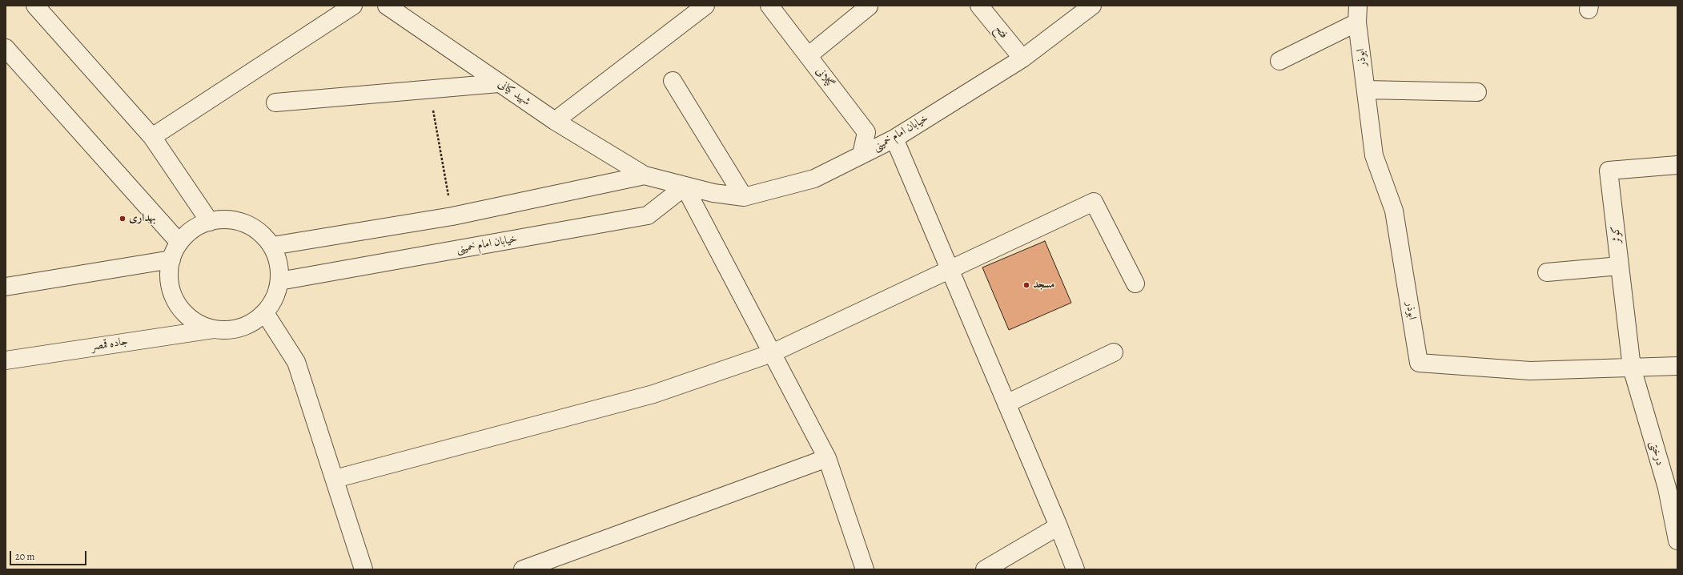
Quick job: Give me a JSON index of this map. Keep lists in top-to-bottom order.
{
  "streets": {
    "street": [
      "فتح",
      "ابوذر",
      "گیلانی",
      "شهید کیانی",
      "خیابان امام خمینی",
      "کوثر",
      "جاده قمصر",
      "درختی"
    ]
  },
  "crossings": [
    ["فتح", "خیابان امام خمینی"],
    ["ابوذر", "کوثر"],
    ["ابوذر", "درختی"],
    ["گیلانی", "خیابان امام خمینی"],
    ["شهید کیانی", "خیابان امام خمینی"],
    ["خیابان امام خمینی", "جاده قمصر"],
    ["کوثر", "درختی"]
  ],
  "places": ["بهداری", "مسجد"],
  "scale_bar": "20 m"
}
